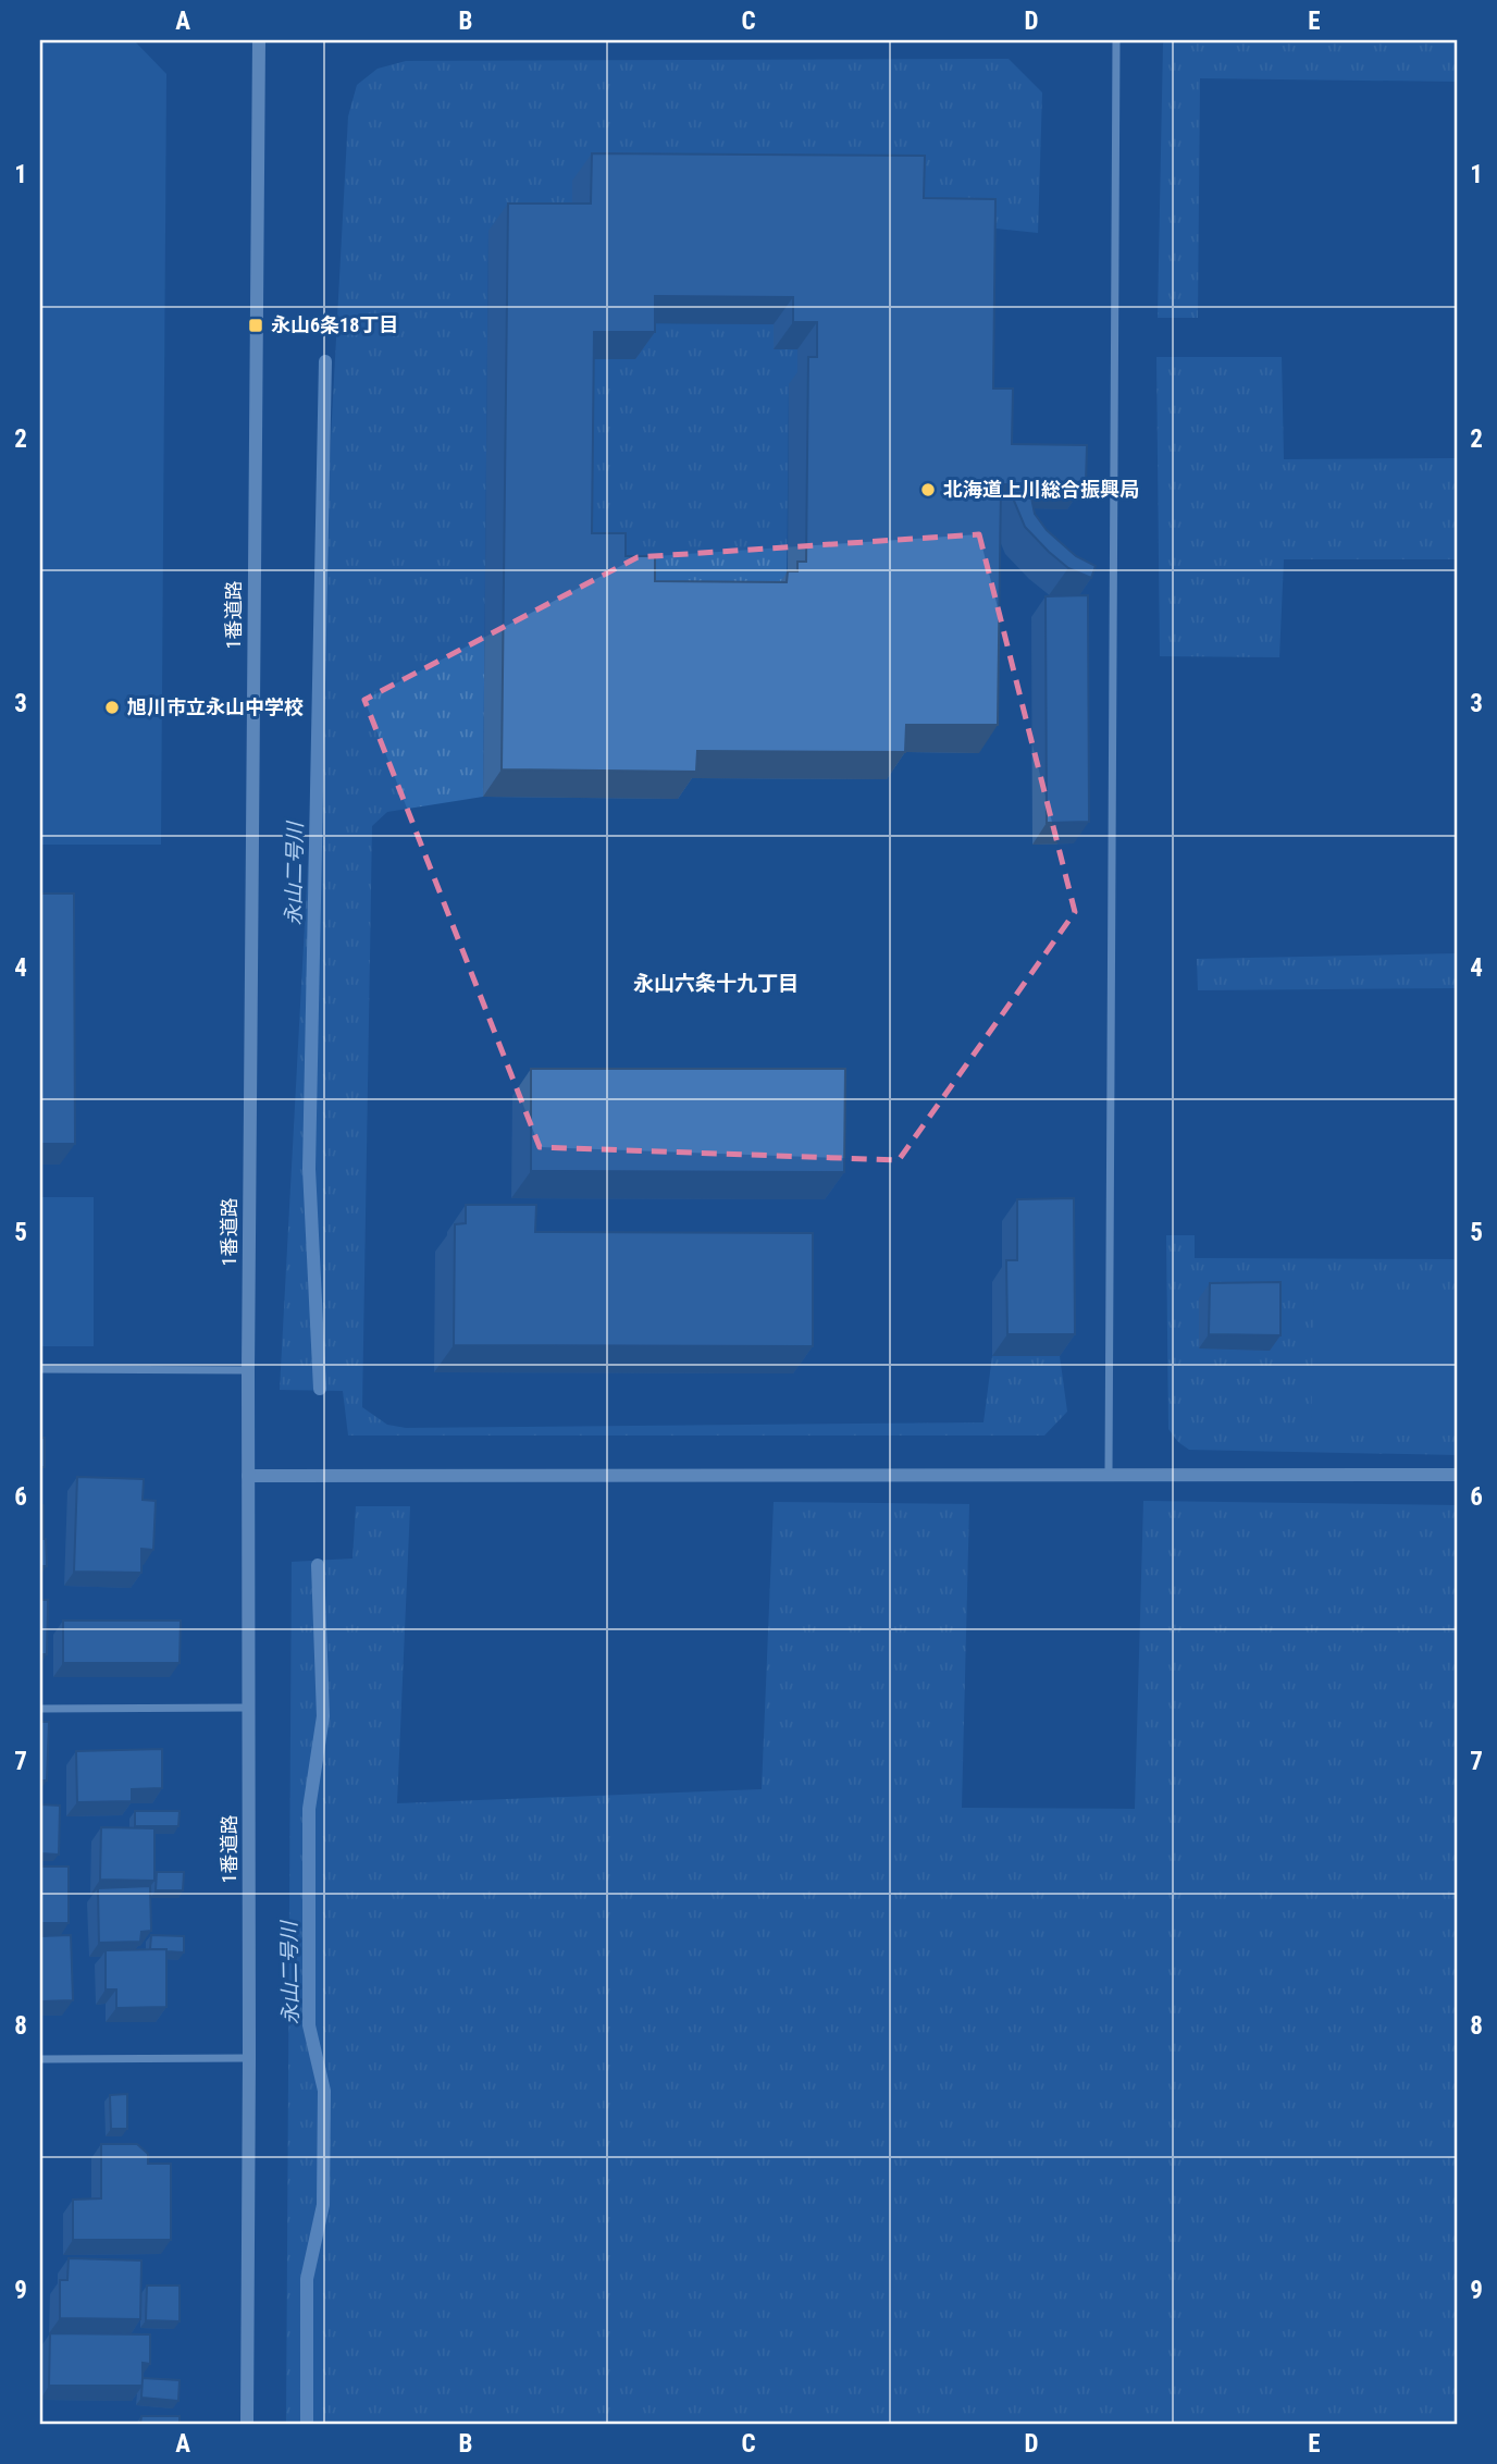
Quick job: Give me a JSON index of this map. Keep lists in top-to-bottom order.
{
  "streets": {
    "street": ["1番道路"]
  },
  "districts": ["永山六条十九丁目"],
  "water": ["永山二号川"],
  "places": {
    "transit": ["永山6条18丁目"],
    "other": ["北海道上川総合振興局", "旭川市立永山中学校"]
  },
  "grid": {
    "columns": [
      "A",
      "B",
      "C",
      "D",
      "E"
    ],
    "rows": [
      "1",
      "2",
      "3",
      "4",
      "5",
      "6",
      "7",
      "8",
      "9"
    ]
  }
}
